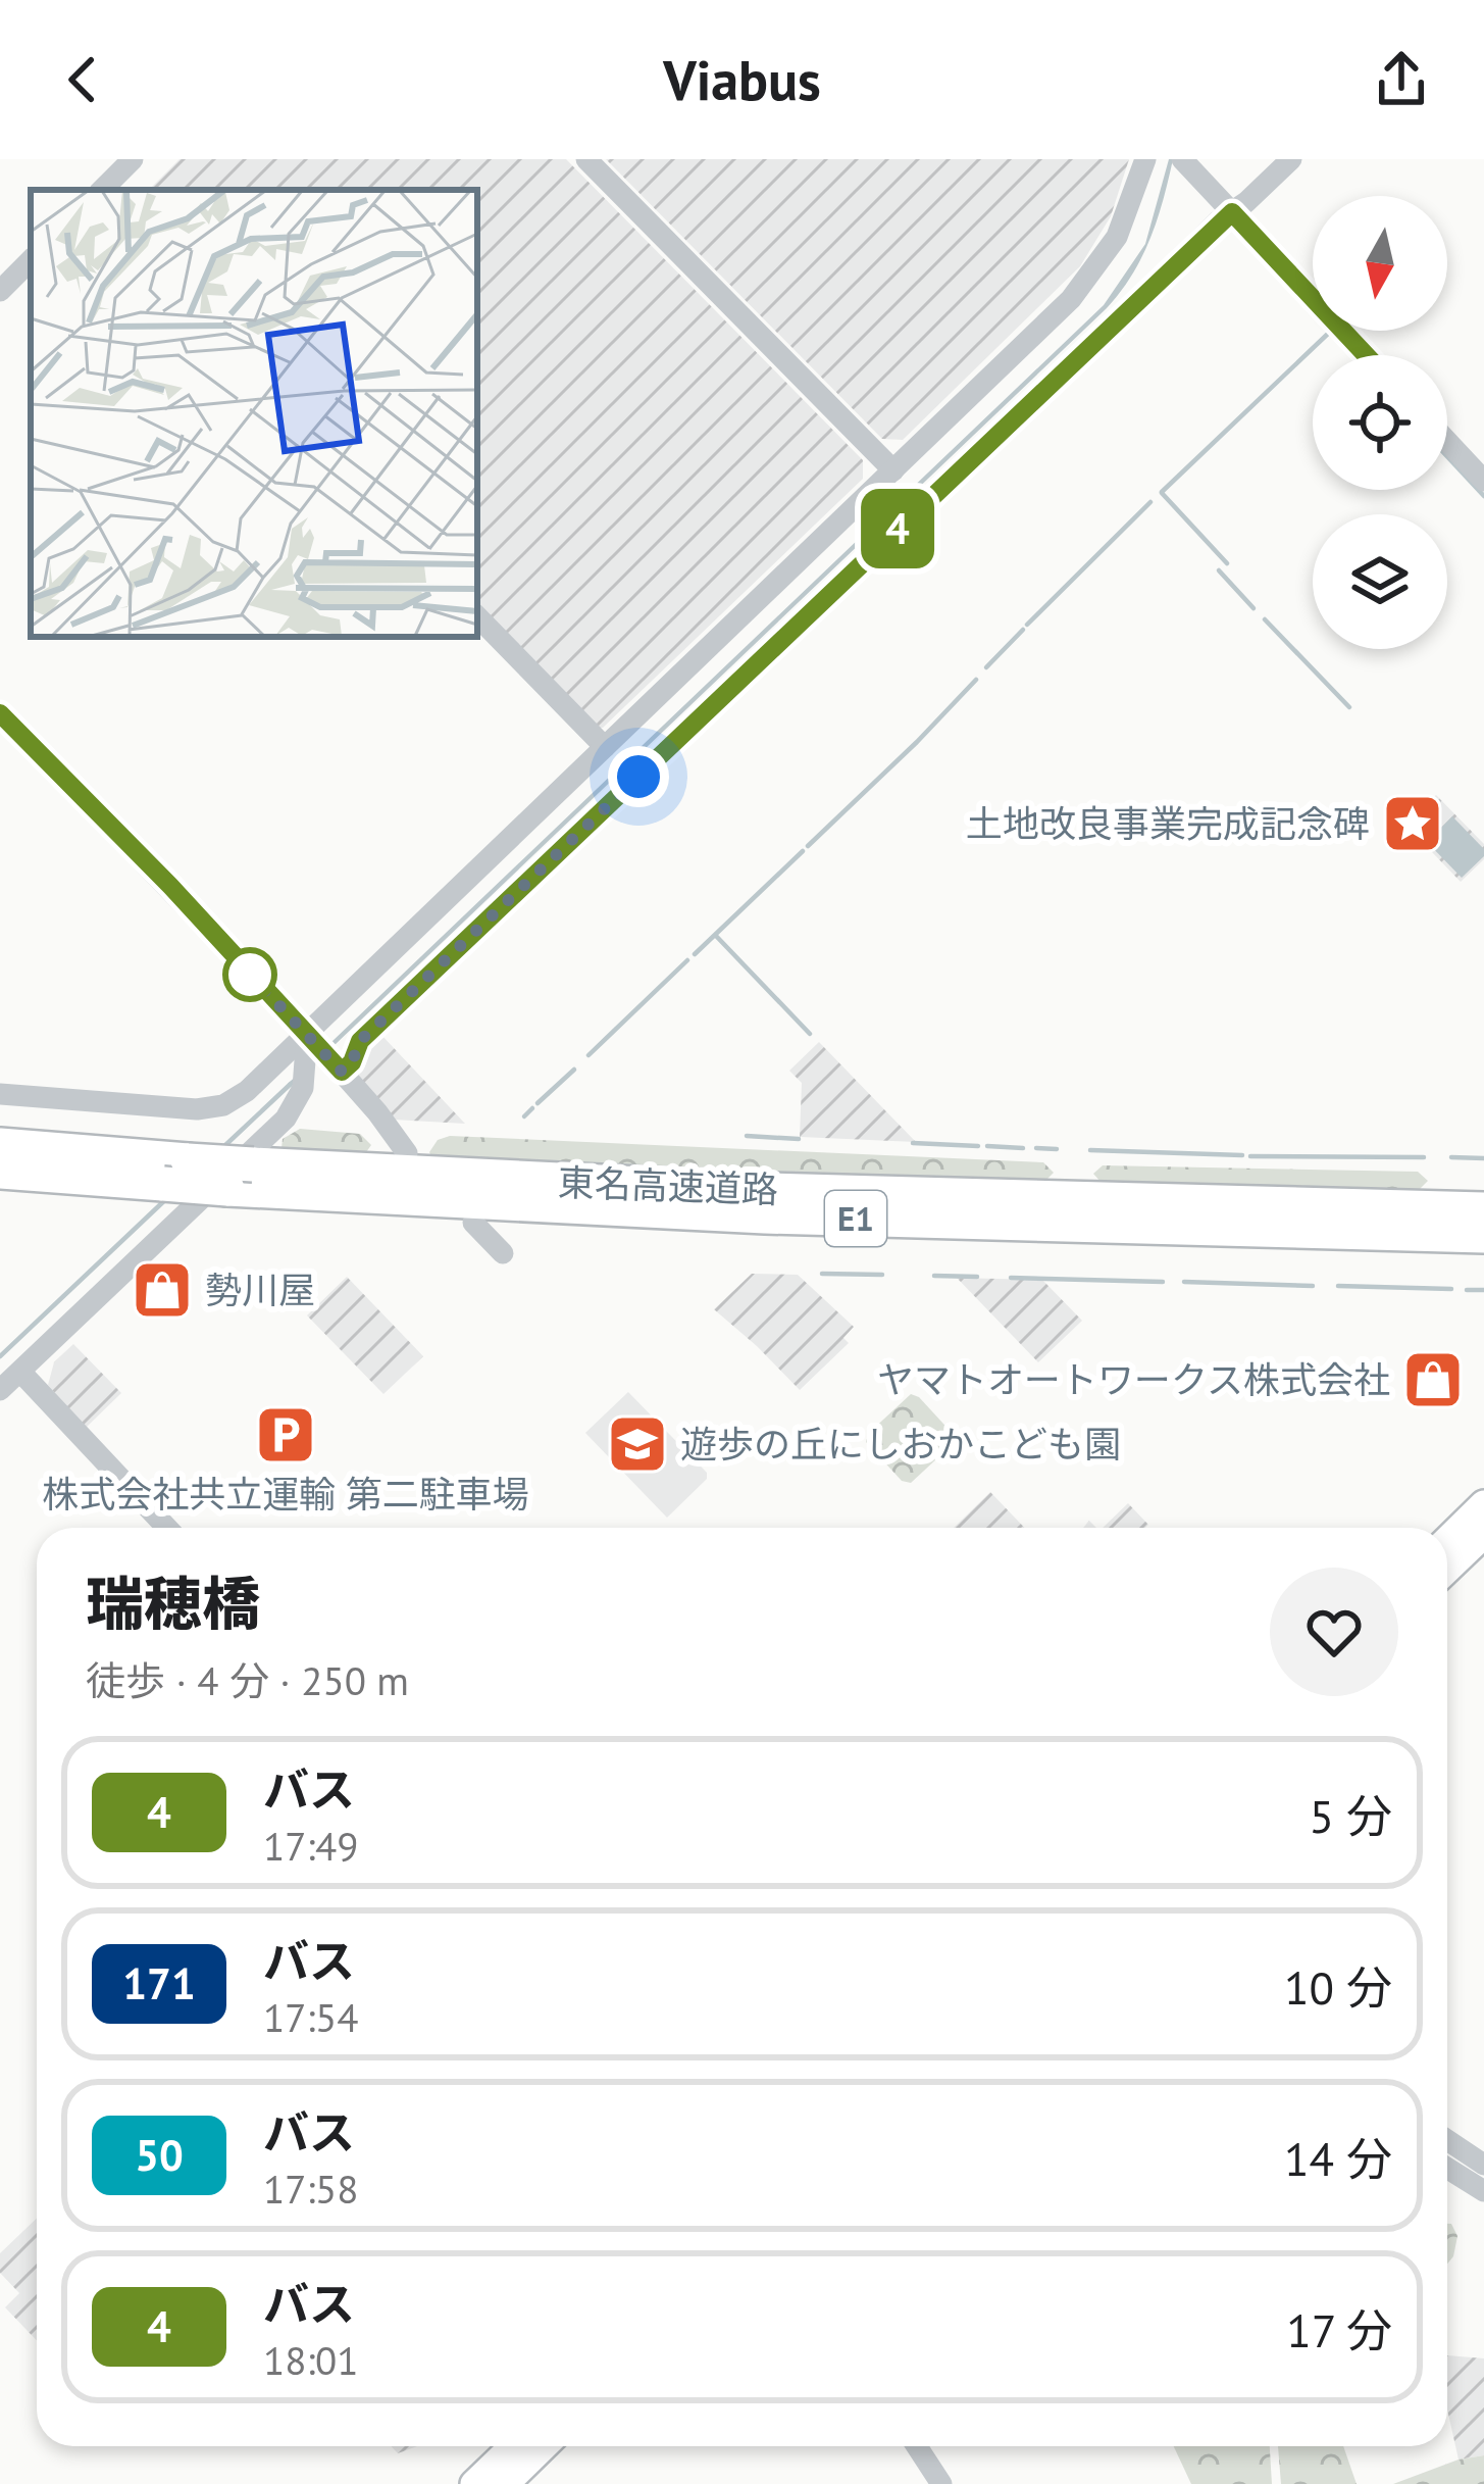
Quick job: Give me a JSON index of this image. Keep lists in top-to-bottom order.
{
  "streets": {
    "highway": ["東名高速道路", "E1"]
  },
  "places": {
    "place": ["土地改良事業完成記念碑"],
    "shop": ["勢川屋", "ヤマトオートワークス株式会社"],
    "parking": ["株式会社共立運輸 第二駐車場"],
    "school or university": ["遊歩の丘にしおかこども園"]
  },
  "lines": ["bus line 4"],
  "north": "bottom",
  "page": {
    "header": "Viabus",
    "on_map": "4",
    "heading": ["瑞穂橋", "徒歩 · 4 分 · 250 m"],
    "list": [
      {
        "mark": "4",
        "name": "バス",
        "note": "17:49",
        "value": "5 分"
      },
      {
        "mark": "171",
        "name": "バス",
        "note": "17:54",
        "value": "10 分"
      },
      {
        "mark": "50",
        "name": "バス",
        "note": "17:58",
        "value": "14 分"
      },
      {
        "mark": "4",
        "name": "バス",
        "note": "18:01",
        "value": "17 分"
      }
    ]
  }
}
